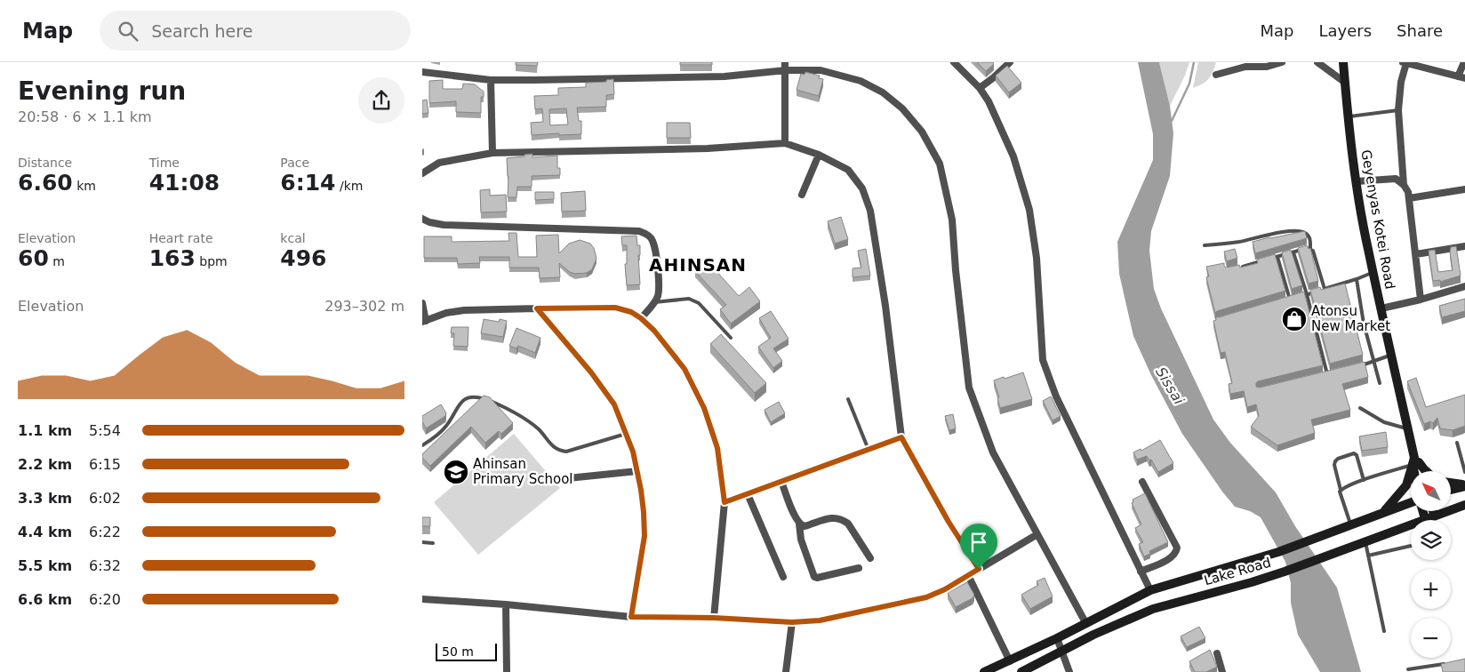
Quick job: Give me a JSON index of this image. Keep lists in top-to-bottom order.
{
  "streets": {
    "main road": ["Geyenyas Kotei Road", "Lake Road"]
  },
  "districts": ["AHINSAN"],
  "water": ["Sissai"],
  "places": {
    "shop": ["Atonsu New Market"],
    "school or university": ["Ahinsan Primary School"]
  },
  "scale_bar": "50 m",
  "north": "top left",
  "page": {
    "header": "Map",
    "search": "Search here",
    "nav": ["Map", "Layers", "Share"],
    "heading": ["Evening run", "20:58 · 6 × 1.1 km"],
    "stats": [
      ["Distance", "6.60 km"],
      ["Time", "41:08"],
      ["Pace", "6:14 /km"],
      ["Elevation", "60 m"],
      ["Heart rate", "163 bpm"],
      ["kcal", "496"]
    ],
    "chart": ["Elevation", "293–302 m"],
    "list": [
      {
        "name": "1.1 km",
        "note": "5:54"
      },
      {
        "name": "2.2 km",
        "note": "6:15"
      },
      {
        "name": "3.3 km",
        "note": "6:02"
      },
      {
        "name": "4.4 km",
        "note": "6:22"
      },
      {
        "name": "5.5 km",
        "note": "6:32"
      },
      {
        "name": "6.6 km",
        "note": "6:20"
      }
    ],
    "map_buttons": ["+", "−"],
    "scale": "50 m"
  }
}
